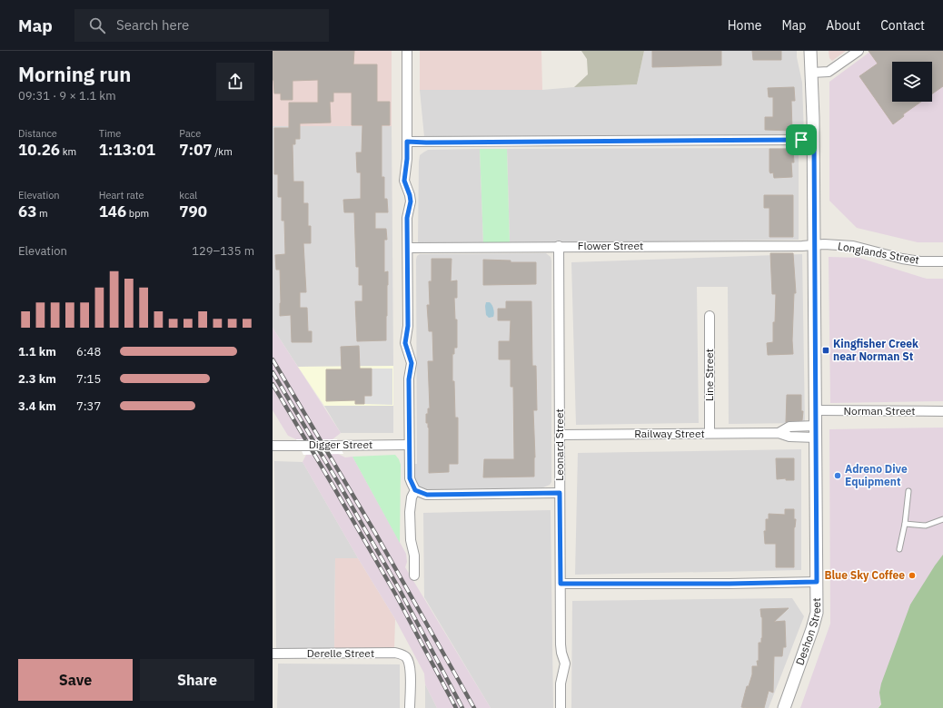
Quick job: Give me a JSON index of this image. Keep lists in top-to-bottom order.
{
  "streets": {
    "street": [
      "Flower Street",
      "Longlands Street",
      "Line Street",
      "Norman Street",
      "Railway Street",
      "Digger Street",
      "Leonard Street",
      "Deshon Street",
      "Derelle Street"
    ]
  },
  "crossings": [
    ["Flower Street", "Longlands Street"],
    ["Flower Street", "Leonard Street"],
    ["Flower Street", "Deshon Street"],
    ["Longlands Street", "Deshon Street"],
    ["Line Street", "Railway Street"],
    ["Norman Street", "Deshon Street"],
    ["Railway Street", "Leonard Street"],
    ["Railway Street", "Deshon Street"]
  ],
  "places": {
    "transit": ["Kingfisher Creek near Norman St"],
    "other": ["Adreno Dive Equipment", "Blue Sky Coffee"]
  },
  "page": {
    "header": "Map",
    "search": "Search here",
    "nav": [
      "Home",
      "Map",
      "About",
      "Contact"
    ],
    "heading": ["Morning run", "09:31 · 9 × 1.1 km"],
    "stats": [
      ["Distance", "10.26 km"],
      ["Time", "1:13:01"],
      ["Pace", "7:07 /km"],
      ["Elevation", "63 m"],
      ["Heart rate", "146 bpm"],
      ["kcal", "790"]
    ],
    "chart": ["Elevation", "129–135 m"],
    "list": [
      {
        "name": "1.1 km",
        "note": "6:48"
      },
      {
        "name": "2.3 km",
        "note": "7:15"
      },
      {
        "name": "3.4 km",
        "note": "7:37"
      }
    ],
    "buttons": ["Save", "Share"]
  }
}
